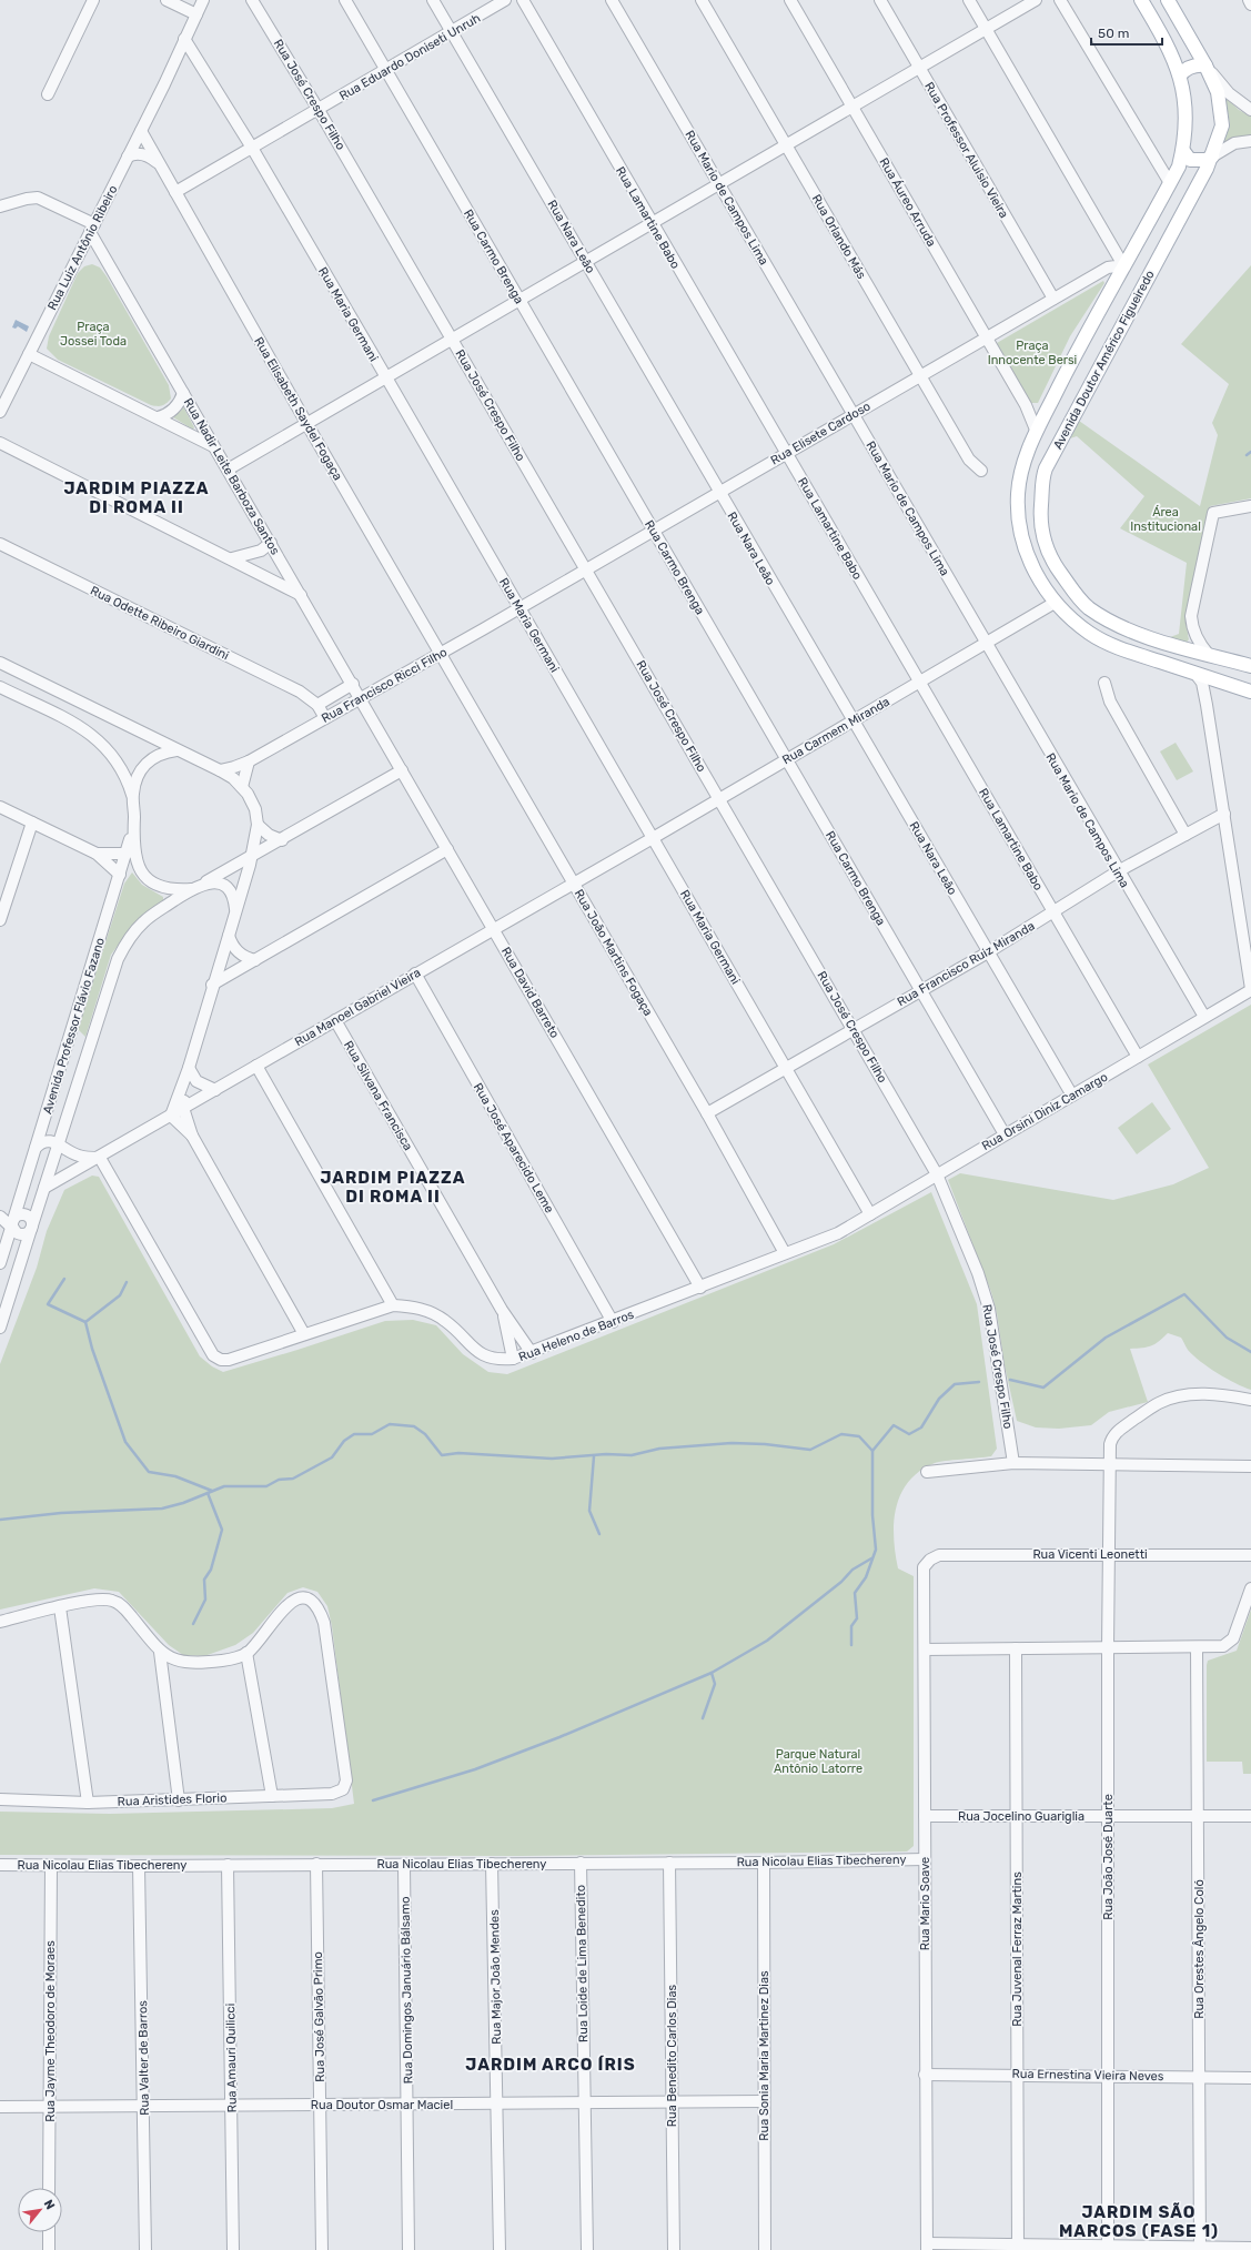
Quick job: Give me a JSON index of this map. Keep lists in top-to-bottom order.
{
  "streets": {
    "main road": ["Avenida Doutor Américo Figueiredo"],
    "street": [
      "Rua Eduardo Doniseti Unruh",
      "Rua José Crespo Filho",
      "Rua Professor Aluisio Vieira",
      "Rua Mario de Campos Lima",
      "Rua Áureo Arruda",
      "Rua Lamartine Babo",
      "Rua Nara Leão",
      "Rua Orlando Más",
      "Rua Luiz Antônio Ribeiro",
      "Rua Carmo Brenga",
      "Rua Maria Germani",
      "Rua Elisabeth Saydel Fogaça",
      "Rua Elisete Cardoso",
      "Rua Nadir Leite Barboza Santos",
      "Rua Odette Ribeiro Giardini",
      "Rua Francisco Ricci Filho",
      "Rua Carmem Miranda",
      "Rua João Martins Fogaça",
      "Rua Francisco Ruiz Miranda",
      "Rua David Barreto",
      "Rua Manoel Gabriel Vieira",
      "Avenida Professor Flávio Fazano",
      "Rua Silvana Francisca",
      "Rua Orsini Diniz Camargo",
      "Rua José Aparecido Leme",
      "Rua Heleno de Barros",
      "Rua Vicenti Leonetti",
      "Rua Aristides Florio",
      "Rua Jocelino Guariglia",
      "Rua João José Duarte",
      "Rua Nicolau Elias Tibechereny",
      "Rua Mario Soave",
      "Rua Juvenal Ferraz Martins",
      "Rua Orestes Ângelo Coló",
      "Rua Loide de Lima Benedito",
      "Rua Major João Mendes",
      "Rua Domingos Januário Bálsamo",
      "Rua José Galvão Primo",
      "Rua Jayme Theodoro de Moraes",
      "Rua Benedito Carlos Dias",
      "Rua Sonia Maria Martinez Dias",
      "Rua Valter de Barros",
      "Rua Amauri Quilicci",
      "Rua Ernestina Vieira Neves",
      "Rua Doutor Osmar Maciel"
    ]
  },
  "crossings": [
    ["Rua Eduardo Doniseti Unruh", "Rua José Crespo Filho"],
    ["Rua Eduardo Doniseti Unruh", "Rua Nara Leão"],
    ["Rua Eduardo Doniseti Unruh", "Rua Carmo Brenga"],
    ["Rua Eduardo Doniseti Unruh", "Rua Maria Germani"],
    ["Rua Eduardo Doniseti Unruh", "Rua Elisabeth Saydel Fogaça"],
    ["Rua José Crespo Filho", "Rua Elisete Cardoso"],
    ["Rua José Crespo Filho", "Rua Carmem Miranda"],
    ["Rua José Crespo Filho", "Rua Francisco Ruiz Miranda"],
    ["Rua José Crespo Filho", "Rua Orsini Diniz Camargo"],
    ["Rua Professor Aluisio Vieira", "Rua Elisete Cardoso"],
    ["Rua Mario de Campos Lima", "Rua Elisete Cardoso"],
    ["Rua Mario de Campos Lima", "Rua Carmem Miranda"],
    ["Rua Mario de Campos Lima", "Rua Francisco Ruiz Miranda"],
    ["Rua Mario de Campos Lima", "Rua Orsini Diniz Camargo"],
    ["Rua Áureo Arruda", "Avenida Doutor Américo Figueiredo"],
    ["Rua Áureo Arruda", "Rua Elisete Cardoso"],
    ["Rua Lamartine Babo", "Rua Elisete Cardoso"],
    ["Rua Lamartine Babo", "Rua Carmem Miranda"],
    ["Rua Lamartine Babo", "Rua Francisco Ruiz Miranda"],
    ["Rua Lamartine Babo", "Rua Orsini Diniz Camargo"],
    ["Rua Nara Leão", "Rua Elisete Cardoso"],
    ["Rua Nara Leão", "Rua Carmem Miranda"],
    ["Rua Nara Leão", "Rua Francisco Ruiz Miranda"],
    ["Rua Nara Leão", "Rua Orsini Diniz Camargo"],
    ["Rua Orlando Más", "Rua Elisete Cardoso"],
    ["Rua Luiz Antônio Ribeiro", "Rua Maria Germani"],
    ["Rua Luiz Antônio Ribeiro", "Rua Elisabeth Saydel Fogaça"],
    ["Rua Luiz Antônio Ribeiro", "Rua Nadir Leite Barboza Santos"],
    ["Rua Carmo Brenga", "Rua Elisete Cardoso"],
    ["Rua Carmo Brenga", "Rua Carmem Miranda"],
    ["Rua Carmo Brenga", "Rua Francisco Ruiz Miranda"],
    ["Rua Carmo Brenga", "Rua Orsini Diniz Camargo"],
    ["Rua Maria Germani", "Rua Elisete Cardoso"],
    ["Rua Maria Germani", "Rua Francisco Ricci Filho"],
    ["Rua Maria Germani", "Rua Carmem Miranda"],
    ["Rua Maria Germani", "Rua Francisco Ruiz Miranda"],
    ["Rua Maria Germani", "Rua Orsini Diniz Camargo"],
    ["Avenida Doutor Américo Figueiredo", "Rua Elisete Cardoso"],
    ["Avenida Doutor Américo Figueiredo", "Rua Carmem Miranda"],
    ["Rua Elisabeth Saydel Fogaça", "Rua Francisco Ricci Filho"],
    ["Rua Elisabeth Saydel Fogaça", "Rua João Martins Fogaça"],
    ["Rua Elisete Cardoso", "Rua Francisco Ricci Filho"],
    ["Rua Nadir Leite Barboza Santos", "Rua Francisco Ricci Filho"],
    ["Rua Nadir Leite Barboza Santos", "Rua David Barreto"],
    ["Rua Odette Ribeiro Giardini", "Rua Francisco Ricci Filho"],
    ["Rua Francisco Ricci Filho", "Rua João Martins Fogaça"],
    ["Rua Francisco Ricci Filho", "Rua David Barreto"],
    ["Rua Francisco Ricci Filho", "Avenida Professor Flávio Fazano"],
    ["Rua Carmem Miranda", "Rua Manoel Gabriel Vieira"],
    ["Rua João Martins Fogaça", "Rua Francisco Ruiz Miranda"],
    ["Rua João Martins Fogaça", "Rua Manoel Gabriel Vieira"],
    ["Rua João Martins Fogaça", "Rua Heleno de Barros"],
    ["Rua David Barreto", "Rua Manoel Gabriel Vieira"],
    ["Rua David Barreto", "Rua Heleno de Barros"],
    ["Rua Manoel Gabriel Vieira", "Avenida Professor Flávio Fazano"],
    ["Rua Manoel Gabriel Vieira", "Rua Silvana Francisca"],
    ["Rua Manoel Gabriel Vieira", "Rua José Aparecido Leme"],
    ["Rua Manoel Gabriel Vieira", "Rua Heleno de Barros"],
    ["Rua Silvana Francisca", "Rua Heleno de Barros"],
    ["Rua Orsini Diniz Camargo", "Rua Heleno de Barros"],
    ["Rua José Aparecido Leme", "Rua Heleno de Barros"],
    ["Rua Vicenti Leonetti", "Rua João José Duarte"],
    ["Rua Vicenti Leonetti", "Rua Mario Soave"],
    ["Rua Jocelino Guariglia", "Rua João José Duarte"],
    ["Rua Jocelino Guariglia", "Rua Mario Soave"],
    ["Rua Jocelino Guariglia", "Rua Juvenal Ferraz Martins"],
    ["Rua Jocelino Guariglia", "Rua Orestes Ângelo Coló"],
    ["Rua João José Duarte", "Rua Ernestina Vieira Neves"],
    ["Rua Nicolau Elias Tibechereny", "Rua Mario Soave"],
    ["Rua Nicolau Elias Tibechereny", "Rua Loide de Lima Benedito"],
    ["Rua Nicolau Elias Tibechereny", "Rua Major João Mendes"],
    ["Rua Nicolau Elias Tibechereny", "Rua Domingos Januário Bálsamo"],
    ["Rua Nicolau Elias Tibechereny", "Rua José Galvão Primo"],
    ["Rua Nicolau Elias Tibechereny", "Rua Jayme Theodoro de Moraes"],
    ["Rua Nicolau Elias Tibechereny", "Rua Benedito Carlos Dias"],
    ["Rua Nicolau Elias Tibechereny", "Rua Sonia Maria Martinez Dias"],
    ["Rua Nicolau Elias Tibechereny", "Rua Valter de Barros"],
    ["Rua Nicolau Elias Tibechereny", "Rua Amauri Quilicci"],
    ["Rua Mario Soave", "Rua Ernestina Vieira Neves"],
    ["Rua Juvenal Ferraz Martins", "Rua Ernestina Vieira Neves"],
    ["Rua Orestes Ângelo Coló", "Rua Ernestina Vieira Neves"],
    ["Rua Loide de Lima Benedito", "Rua Doutor Osmar Maciel"],
    ["Rua Major João Mendes", "Rua Doutor Osmar Maciel"],
    ["Rua Domingos Januário Bálsamo", "Rua Doutor Osmar Maciel"],
    ["Rua José Galvão Primo", "Rua Doutor Osmar Maciel"],
    ["Rua Jayme Theodoro de Moraes", "Rua Doutor Osmar Maciel"],
    ["Rua Benedito Carlos Dias", "Rua Doutor Osmar Maciel"],
    ["Rua Sonia Maria Martinez Dias", "Rua Doutor Osmar Maciel"],
    ["Rua Valter de Barros", "Rua Doutor Osmar Maciel"],
    ["Rua Amauri Quilicci", "Rua Doutor Osmar Maciel"]
  ],
  "districts": [
    "JARDIM PIAZZA DI ROMA II",
    "JARDIM PIAZZA DI ROMA II",
    "JARDIM ARCO ÍRIS",
    "JARDIM SÃO MARCOS (FASE 1)"
  ],
  "parks": [
    "Praça Jossei Toda",
    "Praça Innocente Bersi",
    "Área Institucional",
    "Parque Natural Antônio Latorre"
  ],
  "scale_bar": "50 m",
  "north": "top right"
}
